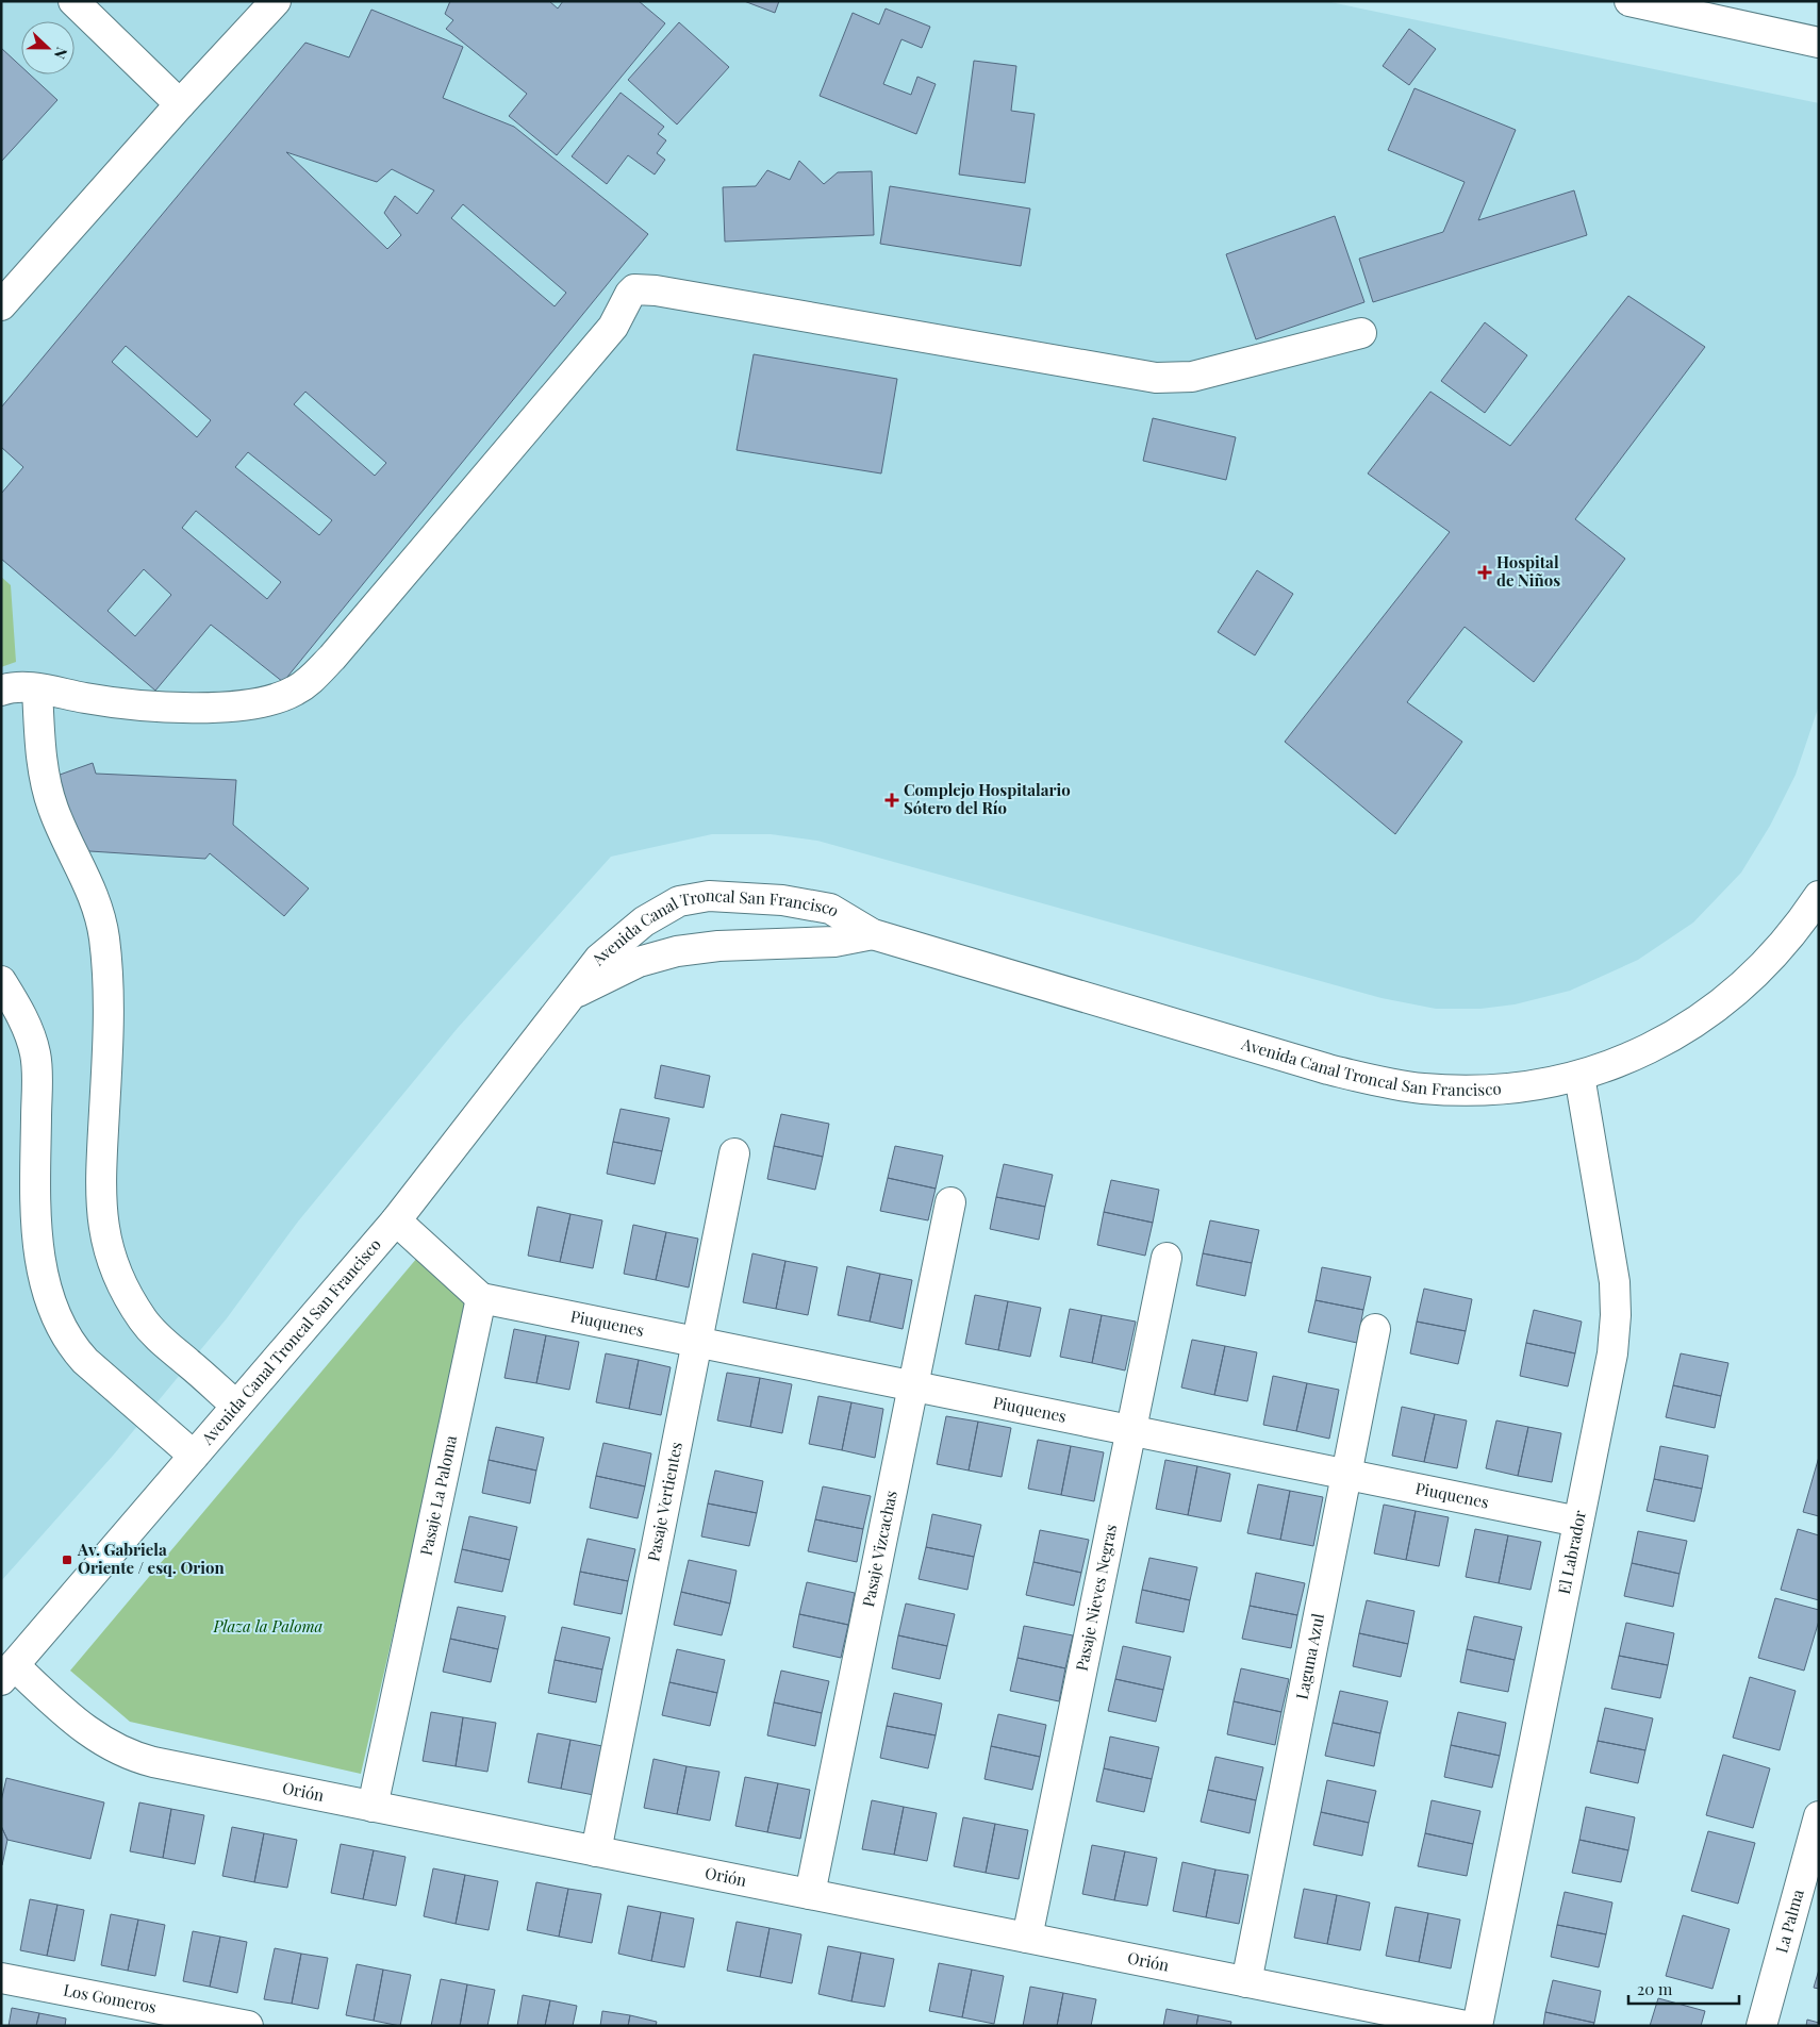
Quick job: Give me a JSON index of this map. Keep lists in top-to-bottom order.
{
  "streets": {
    "street": [
      "Avenida Canal Troncal San Francisco",
      "Piuquenes",
      "Pasaje La Paloma",
      "Pasaje Vertientes",
      "Pasaje Vizcachas",
      "El Labrador",
      "Pasaje Nieves Negras",
      "Laguna Azul",
      "Orión",
      "La Palma",
      "Los Gomeros"
    ]
  },
  "crossings": [
    ["Avenida Canal Troncal San Francisco", "El Labrador"],
    ["Avenida Canal Troncal San Francisco", "Orión"],
    ["Piuquenes", "Pasaje La Paloma"],
    ["Piuquenes", "Pasaje Vertientes"],
    ["Piuquenes", "Pasaje Vizcachas"],
    ["Piuquenes", "El Labrador"],
    ["Piuquenes", "Pasaje Nieves Negras"],
    ["Piuquenes", "Laguna Azul"],
    ["Pasaje La Paloma", "Orión"],
    ["Pasaje Vertientes", "Orión"],
    ["Pasaje Vizcachas", "Orión"],
    ["Pasaje Nieves Negras", "Orión"],
    ["Laguna Azul", "Orión"]
  ],
  "parks": ["Plaza la Paloma"],
  "places": {
    "health": ["Hospital de Niños", "Complejo Hospitalario Sótero del Río"],
    "transit": ["Av. Gabriela Oriente / esq. Orion"]
  },
  "scale_bar": "20 m",
  "north": "right"
}
